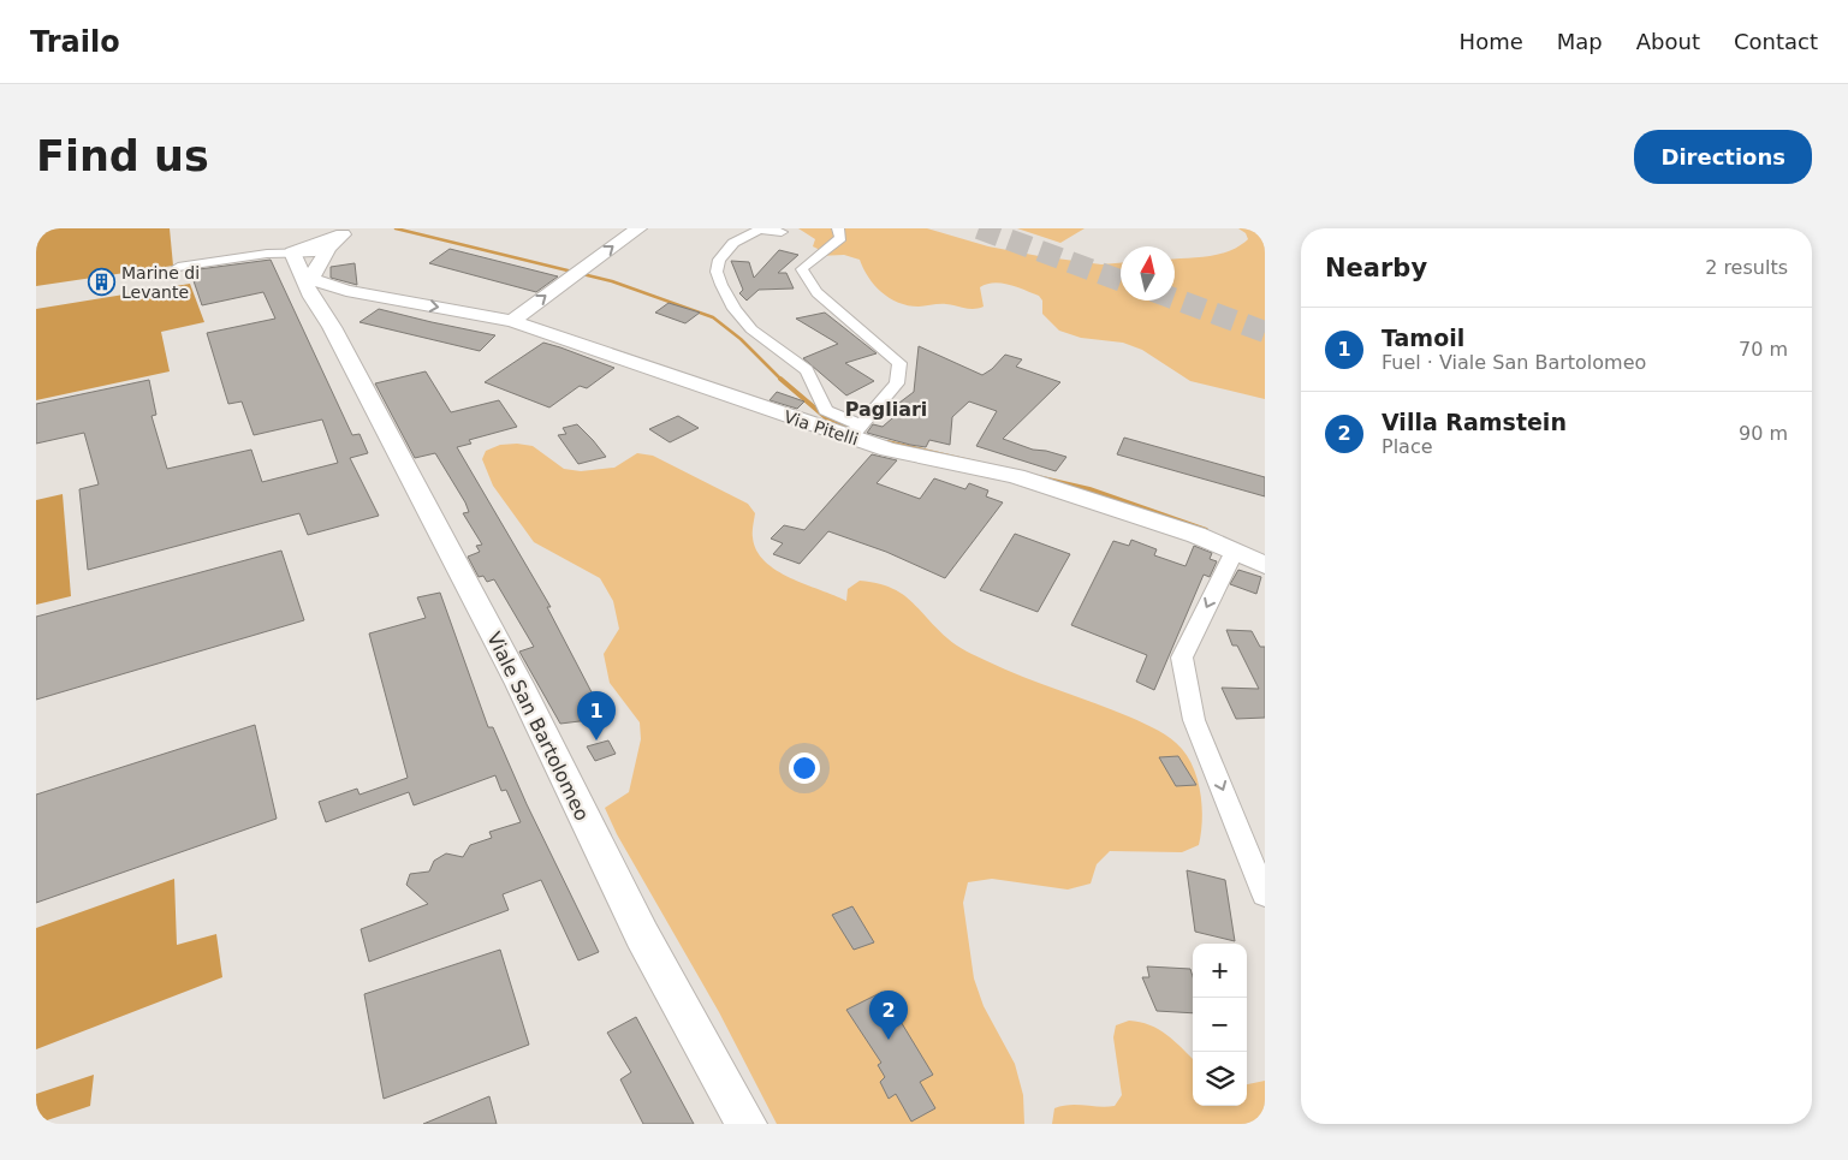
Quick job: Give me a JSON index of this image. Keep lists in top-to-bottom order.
{
  "streets": {
    "main road": ["Via Pitelli", "Viale San Bartolomeo"]
  },
  "crossings": [
    ["Via Pitelli", "Viale San Bartolomeo"]
  ],
  "districts": ["Pagliari"],
  "places": {
    "building": ["Marine di Levante"]
  },
  "north": "top",
  "page": {
    "header": "Trailo",
    "nav": [
      "Home",
      "Map",
      "About",
      "Contact"
    ],
    "buttons": "Directions",
    "title": "Find us",
    "heading": ["Nearby", "2 results"],
    "list": [
      {
        "mark": "1",
        "name": "Tamoil",
        "note": "Fuel · Viale San Bartolomeo",
        "value": "70 m"
      },
      {
        "mark": "2",
        "name": "Villa Ramstein",
        "note": "Place",
        "value": "90 m"
      }
    ],
    "pins": ["1", "2"],
    "map_buttons": ["+", "−"]
  }
}
